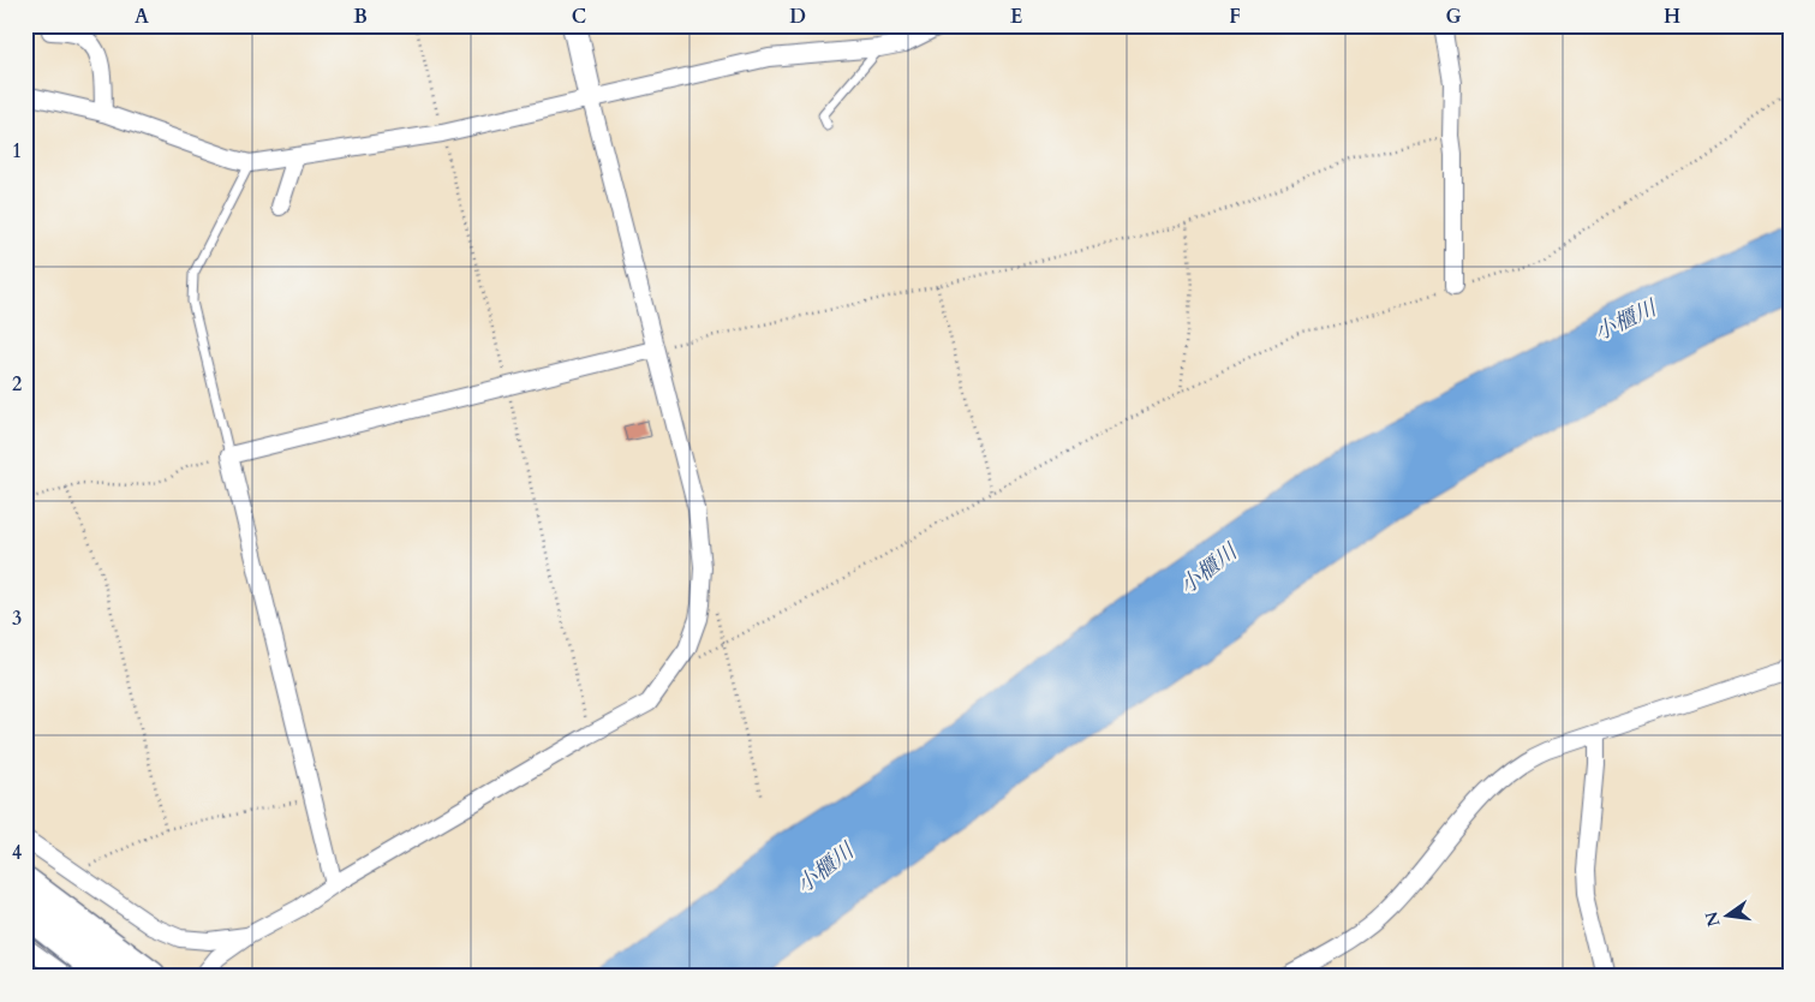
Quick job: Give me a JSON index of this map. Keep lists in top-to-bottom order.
{
  "water": ["小櫃川"],
  "north": "left",
  "grid": {
    "columns": [
      "A",
      "B",
      "C",
      "D",
      "E",
      "F",
      "G",
      "H"
    ],
    "rows": [
      "1",
      "2",
      "3",
      "4"
    ]
  }
}
